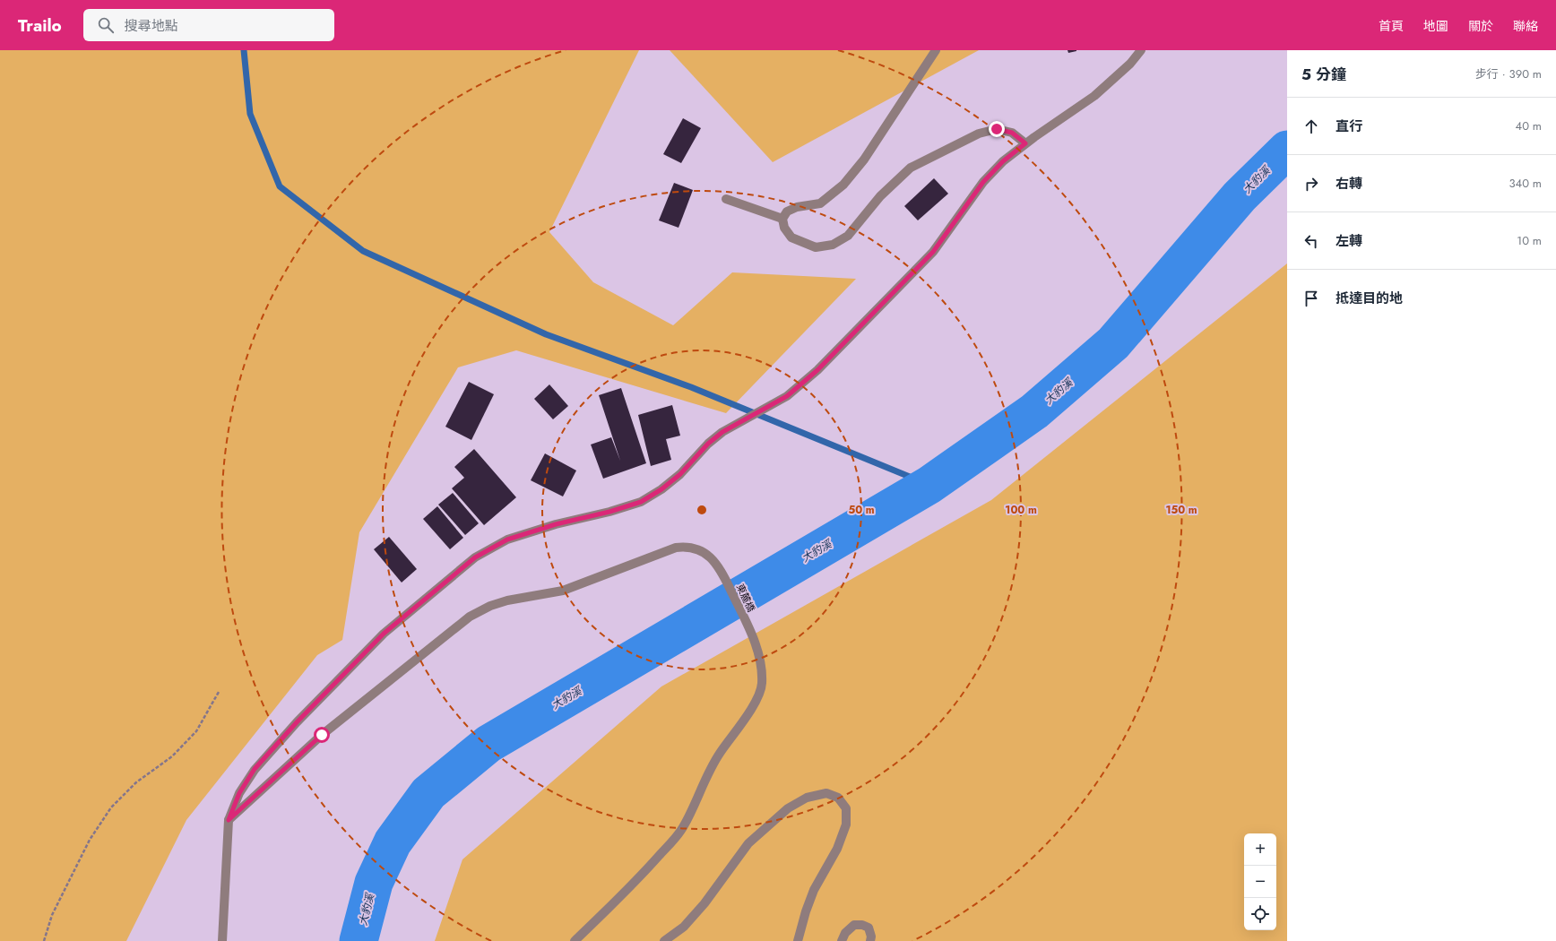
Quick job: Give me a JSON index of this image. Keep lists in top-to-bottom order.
{
  "streets": {
    "street": ["東麓橋"]
  },
  "water": ["大豹溪"],
  "page": {
    "header": "Trailo",
    "search": "搜尋地點",
    "nav": [
      "首頁",
      "地圖",
      "關於",
      "聯絡"
    ],
    "heading": ["5 分鐘", "步行 · 390 m"],
    "list": [
      ["直行", "40 m"],
      ["右轉", "340 m"],
      ["左轉", "10 m"],
      "抵達目的地"
    ],
    "map_buttons": ["+", "−"]
  },
  "rings": ["50 m", "100 m", "150 m"]
}
